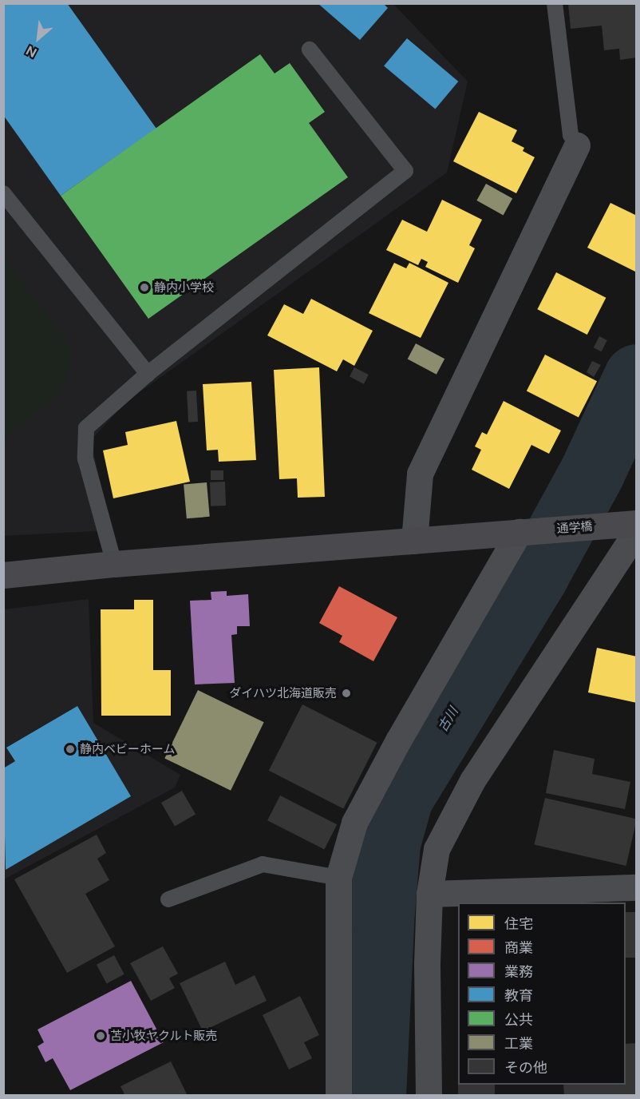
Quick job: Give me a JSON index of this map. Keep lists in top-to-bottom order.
{
  "streets": {
    "street": ["通学橋"]
  },
  "water": ["古川"],
  "places": [
    "静内小学校",
    "ダイハツ北海道販売",
    "静内ベビーホーム",
    "苫小牧ヤクルト販売"
  ],
  "legend": [
    "住宅",
    "商業",
    "業務",
    "教育",
    "公共",
    "工業",
    "その他"
  ],
  "north": "bottom left"
}
